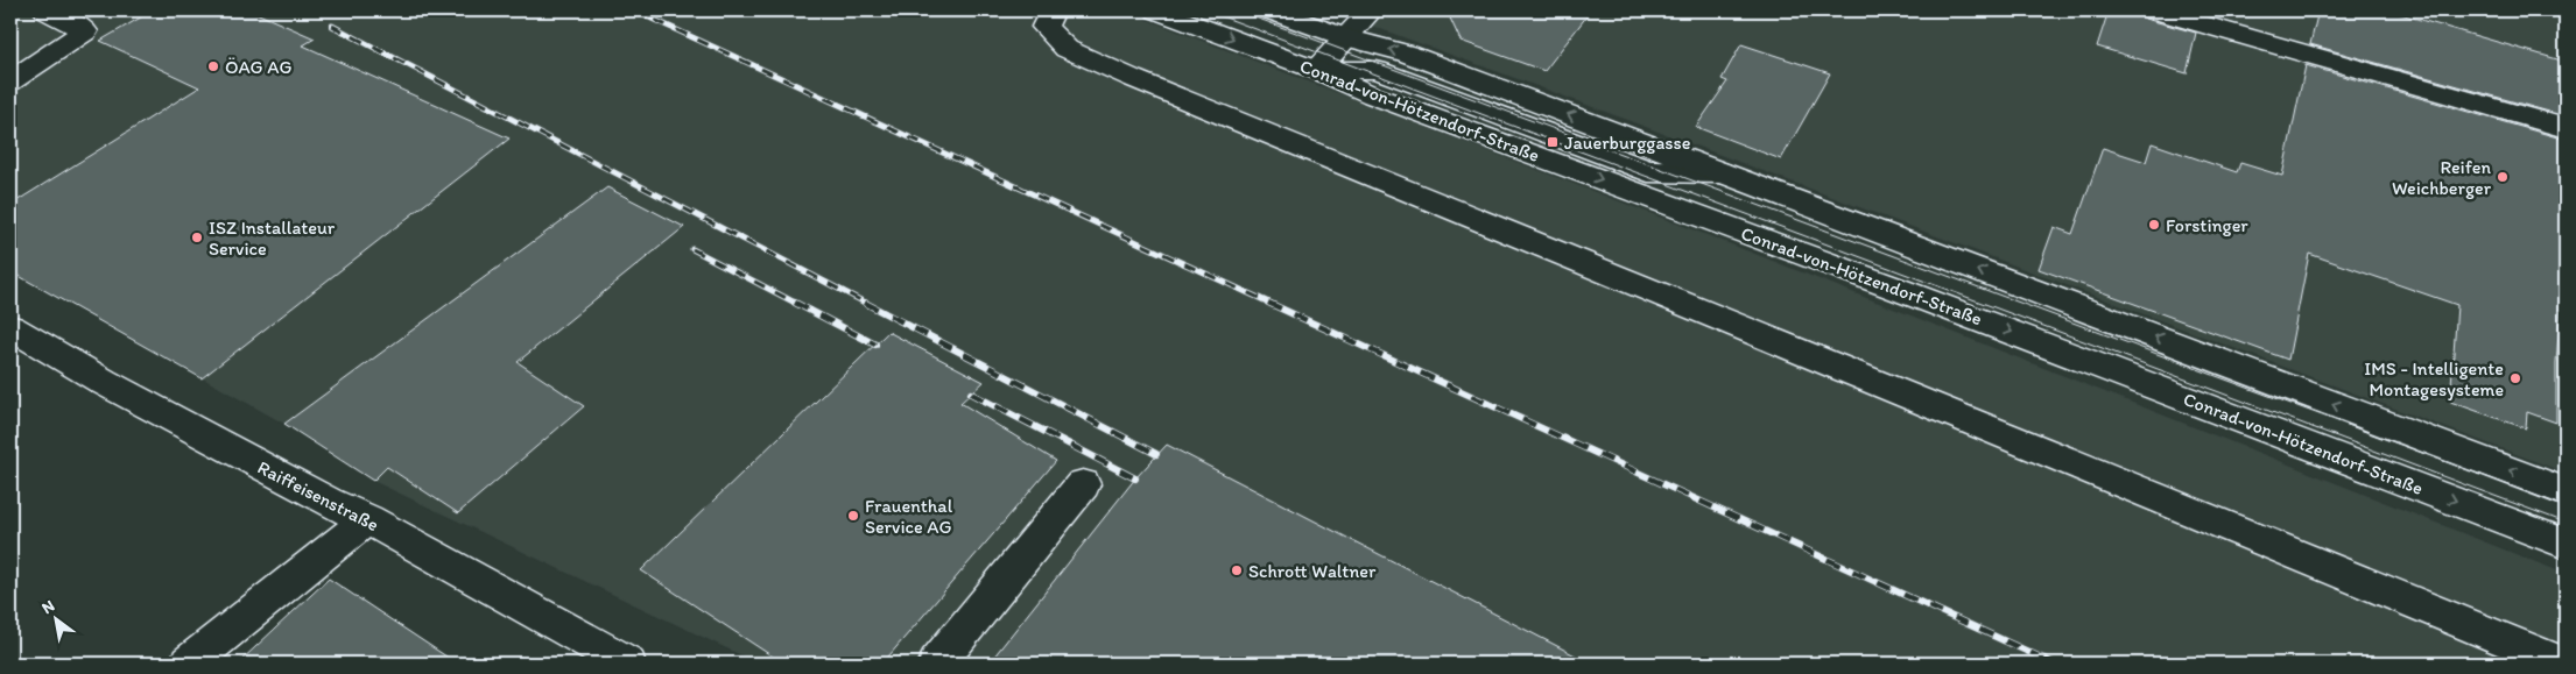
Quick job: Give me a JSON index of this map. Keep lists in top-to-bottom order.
{
  "streets": {
    "main road": ["Conrad-von-Hötzendorf-Straße", "Raiffeisenstraße"]
  },
  "places": {
    "other": [
      "ÖAG AG",
      "Reifen Weichberger",
      "Forstinger",
      "ISZ Installateur Service",
      "IMS - Intelligente Montagesysteme",
      "Frauenthal Service AG",
      "Schrott Waltner"
    ],
    "transit": ["Jauerburggasse"]
  },
  "north": "top left"
}
